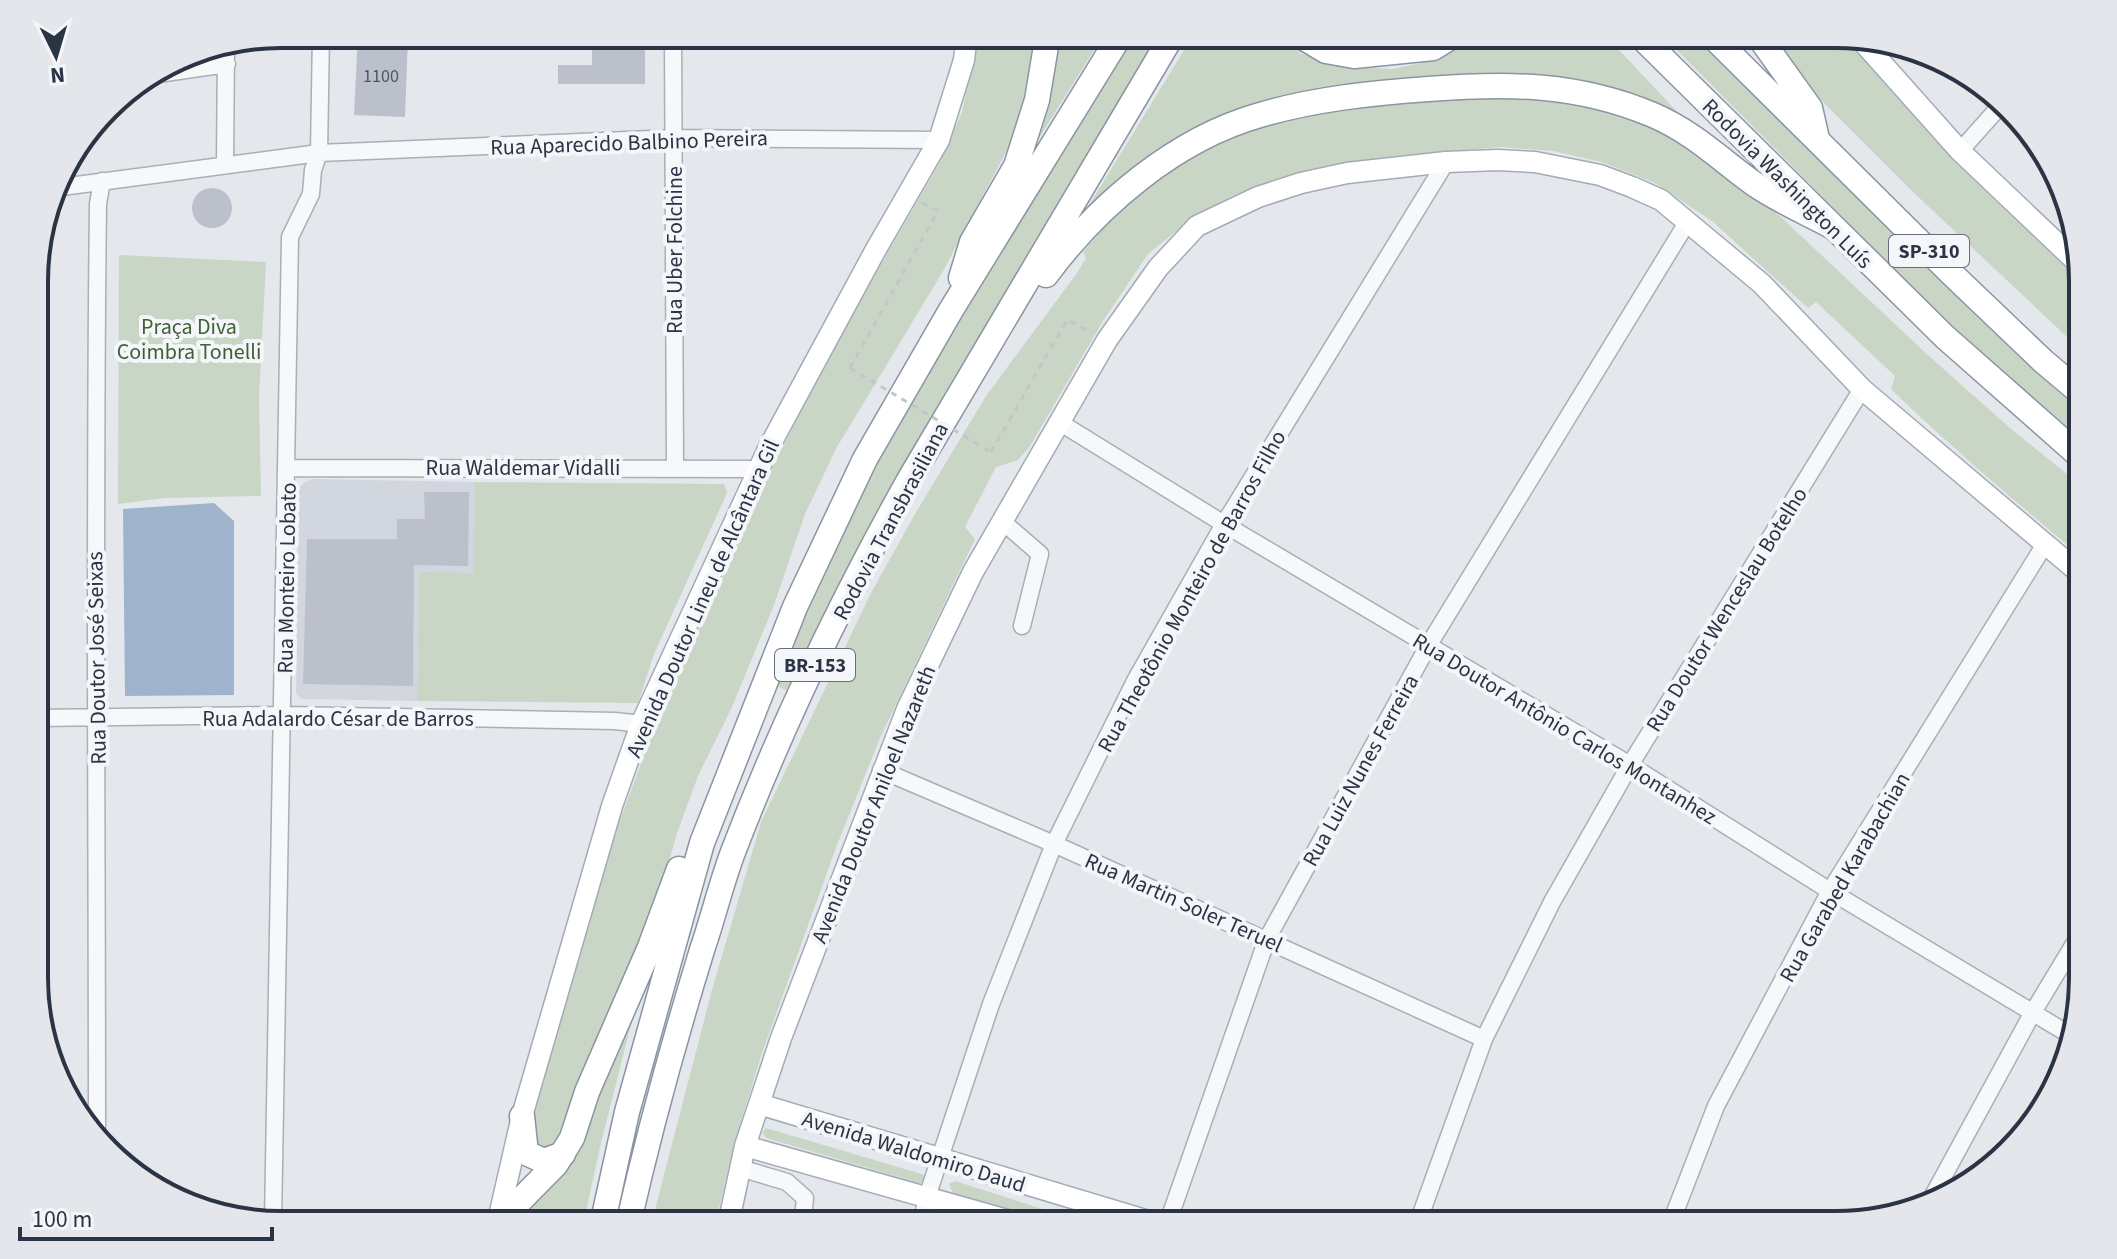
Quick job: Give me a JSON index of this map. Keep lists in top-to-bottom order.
{
  "streets": {
    "highway": [
      "Rodovia Washington Luís",
      "SP-310",
      "Rodovia Transbrasiliana",
      "BR-153"
    ],
    "main road": ["Avenida Doutor Lineu de Alcântara Gil", "Avenida Doutor Aniloel Nazareth", "Avenida Waldomiro Daud"],
    "street": [
      "Rua Aparecido Balbino Pereira",
      "Rua Uber Folchine",
      "Rua Waldemar Vidalli",
      "Rua Monteiro Lobato",
      "Rua Theotônio Monteiro de Barros Filho",
      "Rua Doutor Wenceslau Botelho",
      "Rua Doutor José Seixas",
      "Rua Adalardo César de Barros",
      "Rua Doutor Antônio Carlos Montanhez",
      "Rua Luiz Nunes Ferreira",
      "Rua Garabed Karabachian",
      "Rua Martin Soler Teruel"
    ]
  },
  "crossings": [
    ["Rua Aparecido Balbino Pereira", "Rua Uber Folchine"],
    ["Rua Aparecido Balbino Pereira", "Rua Monteiro Lobato"],
    ["Rua Aparecido Balbino Pereira", "Avenida Doutor Lineu de Alcântara Gil"],
    ["Rua Aparecido Balbino Pereira", "Rua Doutor José Seixas"],
    ["Rua Uber Folchine", "Rua Waldemar Vidalli"],
    ["Rua Waldemar Vidalli", "Rua Monteiro Lobato"],
    ["Rua Waldemar Vidalli", "Avenida Doutor Lineu de Alcântara Gil"],
    ["Rua Monteiro Lobato", "Rua Adalardo César de Barros"],
    ["Rua Theotônio Monteiro de Barros Filho", "Rua Doutor Antônio Carlos Montanhez"],
    ["Rua Theotônio Monteiro de Barros Filho", "Avenida Doutor Aniloel Nazareth"],
    ["Rua Theotônio Monteiro de Barros Filho", "Rua Martin Soler Teruel"],
    ["Rua Theotônio Monteiro de Barros Filho", "Avenida Waldomiro Daud"],
    ["Avenida Doutor Lineu de Alcântara Gil", "Rua Adalardo César de Barros"],
    ["Rua Doutor Wenceslau Botelho", "Rua Doutor Antônio Carlos Montanhez"],
    ["Rua Doutor Wenceslau Botelho", "Avenida Doutor Aniloel Nazareth"],
    ["Rua Doutor Wenceslau Botelho", "Rua Martin Soler Teruel"],
    ["Rua Doutor José Seixas", "Rua Adalardo César de Barros"],
    ["Rua Doutor Antônio Carlos Montanhez", "Rua Luiz Nunes Ferreira"],
    ["Rua Doutor Antônio Carlos Montanhez", "Avenida Doutor Aniloel Nazareth"],
    ["Rua Doutor Antônio Carlos Montanhez", "Rua Garabed Karabachian"],
    ["Rua Luiz Nunes Ferreira", "Avenida Doutor Aniloel Nazareth"],
    ["Rua Luiz Nunes Ferreira", "Rua Martin Soler Teruel"],
    ["Avenida Doutor Aniloel Nazareth", "Rua Garabed Karabachian"],
    ["Avenida Doutor Aniloel Nazareth", "Rua Martin Soler Teruel"],
    ["Avenida Doutor Aniloel Nazareth", "Avenida Waldomiro Daud"]
  ],
  "parks": ["Praça Diva Coimbra Tonelli"],
  "house_numbers": ["1100"],
  "scale_bar": "100 m",
  "north": "bottom"
}
